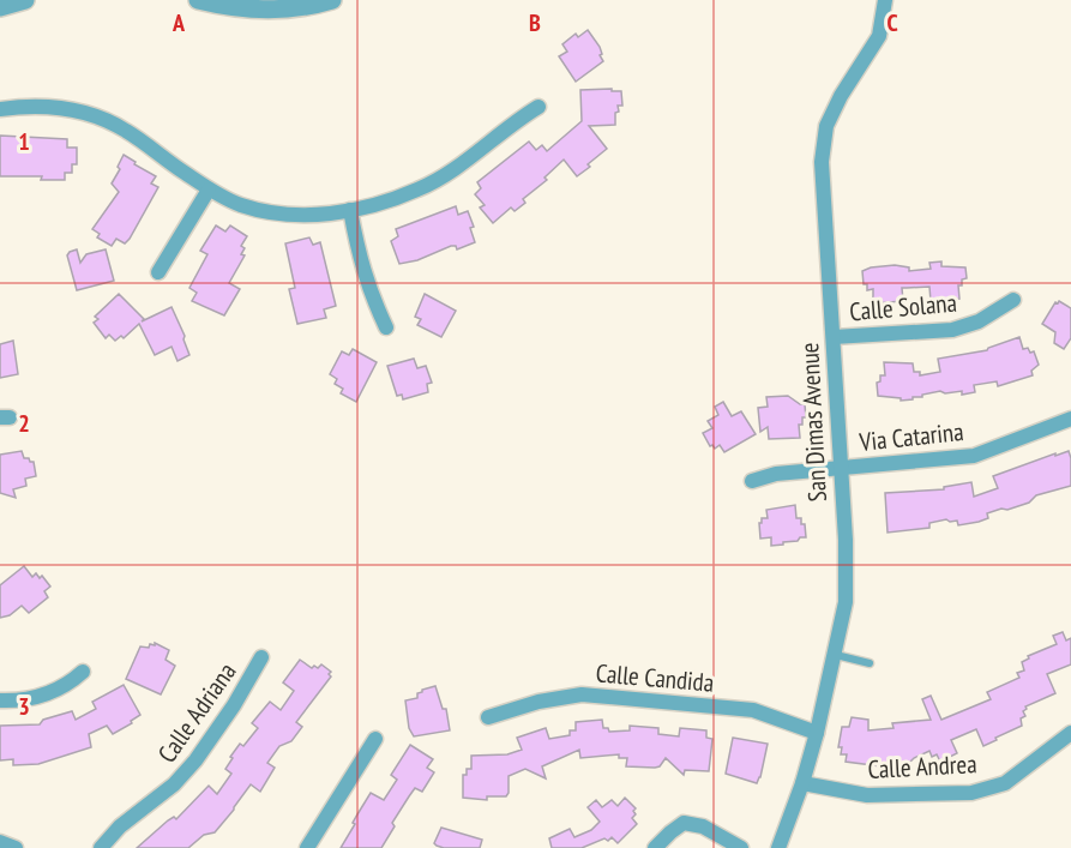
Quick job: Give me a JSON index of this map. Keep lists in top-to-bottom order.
{
  "streets": {
    "street": [
      "Calle Solana",
      "San Dimas Avenue",
      "Via Catarina",
      "Calle Candida",
      "Calle Adriana",
      "Calle Andrea"
    ]
  },
  "crossings": [
    ["Calle Solana", "San Dimas Avenue"],
    ["San Dimas Avenue", "Via Catarina"],
    ["San Dimas Avenue", "Calle Candida"],
    ["San Dimas Avenue", "Calle Andrea"]
  ],
  "grid": {
    "columns": ["A", "B", "C"],
    "rows": ["1", "2", "3"]
  }
}
